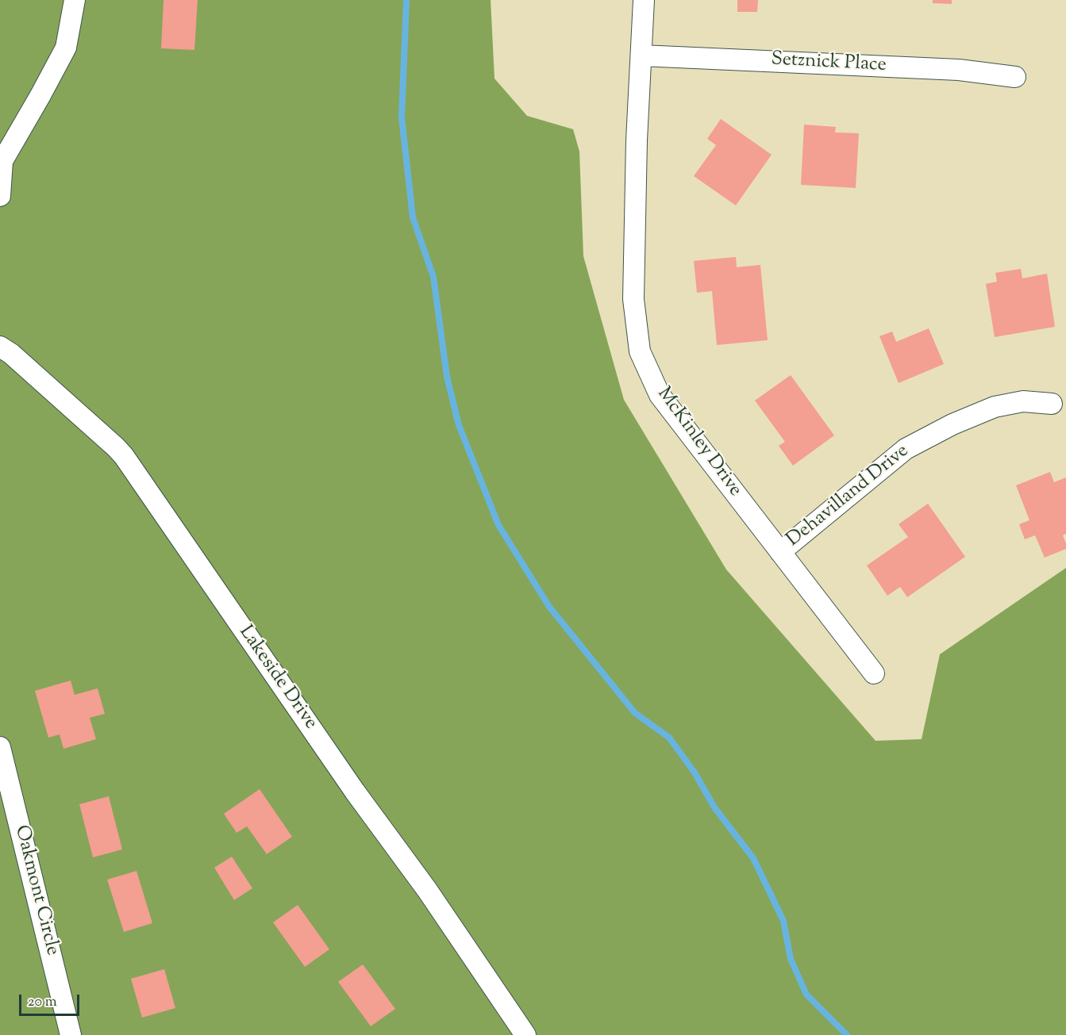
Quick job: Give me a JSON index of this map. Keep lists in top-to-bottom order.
{
  "streets": {
    "street": [
      "Setznick Place",
      "McKinley Drive",
      "Dehavilland Drive",
      "Lakeside Drive",
      "Oakmont Circle"
    ]
  },
  "crossings": [
    ["Setznick Place", "McKinley Drive"],
    ["McKinley Drive", "Dehavilland Drive"]
  ],
  "scale_bar": "20 m"
}
